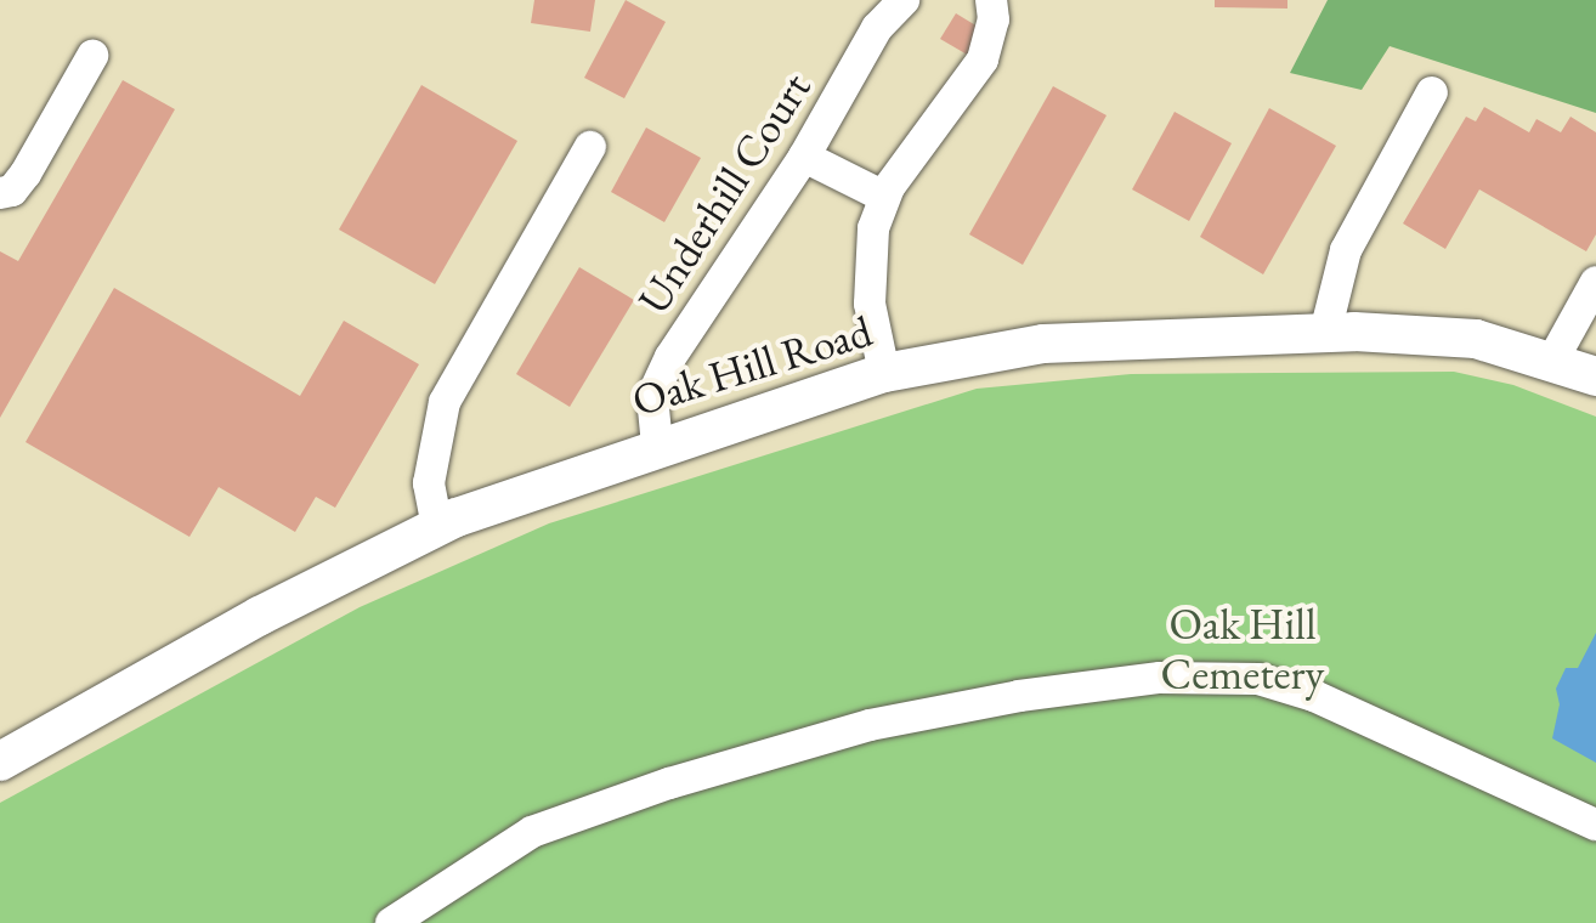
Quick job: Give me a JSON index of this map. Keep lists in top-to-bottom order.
{
  "streets": {
    "main road": ["Oak Hill Road"],
    "street": ["Underhill Court"]
  },
  "crossings": [
    ["Underhill Court", "Oak Hill Road"]
  ],
  "parks": ["Oak Hill Cemetery"]
}
